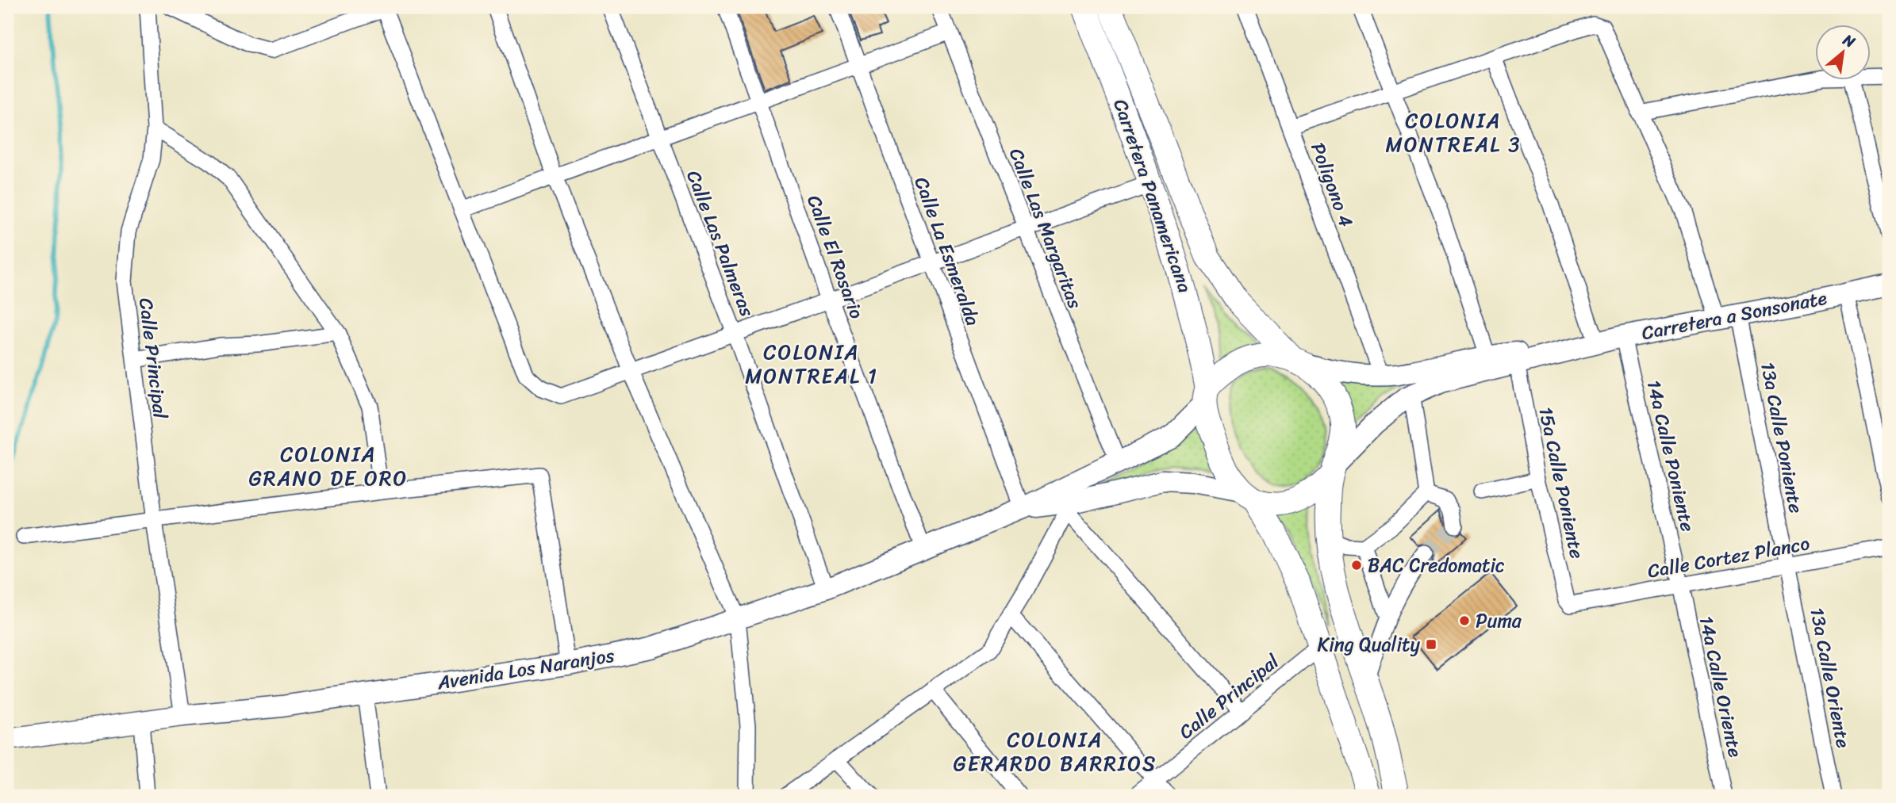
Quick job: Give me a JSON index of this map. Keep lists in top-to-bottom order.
{
  "streets": {
    "highway": ["Carretera Panamericana"],
    "main road": ["Carretera a Sonsonate", "Avenida Los Naranjos"],
    "street": [
      "Poligono 4",
      "Calle Las Margaritas",
      "Calle Las Palmeras",
      "Calle La Esmeralda",
      "Calle El Rosario",
      "Calle Principal",
      "13a Calle Poniente",
      "14a Calle Poniente",
      "15a Calle Poniente",
      "Calle Cortez Planco",
      "13a Calle Oriente",
      "14a Calle Oriente"
    ]
  },
  "crossings": [
    ["Poligono 4", "Carretera a Sonsonate"],
    ["Poligono 4", "13a Calle Poniente"],
    ["Carretera Panamericana", "Carretera a Sonsonate"],
    ["Carretera Panamericana", "Avenida Los Naranjos"],
    ["Calle Las Margaritas", "Avenida Los Naranjos"],
    ["Calle Las Palmeras", "Avenida Los Naranjos"],
    ["Calle La Esmeralda", "Avenida Los Naranjos"],
    ["Calle El Rosario", "Avenida Los Naranjos"],
    ["Carretera a Sonsonate", "13a Calle Poniente"],
    ["Carretera a Sonsonate", "14a Calle Poniente"],
    ["Carretera a Sonsonate", "15a Calle Poniente"],
    ["Carretera a Sonsonate", "Avenida Los Naranjos"],
    ["Calle Principal", "Avenida Los Naranjos"],
    ["13a Calle Poniente", "Calle Cortez Planco"],
    ["13a Calle Poniente", "13a Calle Oriente"],
    ["14a Calle Poniente", "Calle Cortez Planco"],
    ["14a Calle Poniente", "14a Calle Oriente"],
    ["15a Calle Poniente", "Calle Cortez Planco"],
    ["Calle Cortez Planco", "13a Calle Oriente"],
    ["Calle Cortez Planco", "14a Calle Oriente"]
  ],
  "districts": [
    "COLONIA MONTREAL 3",
    "COLONIA MONTREAL 1",
    "COLONIA GRANO DE ORO",
    "COLONIA GERARDO BARRIOS"
  ],
  "places": {
    "other": ["BAC Credomatic", "Puma"],
    "transit": ["King Quality"]
  },
  "north": "top right"
}
